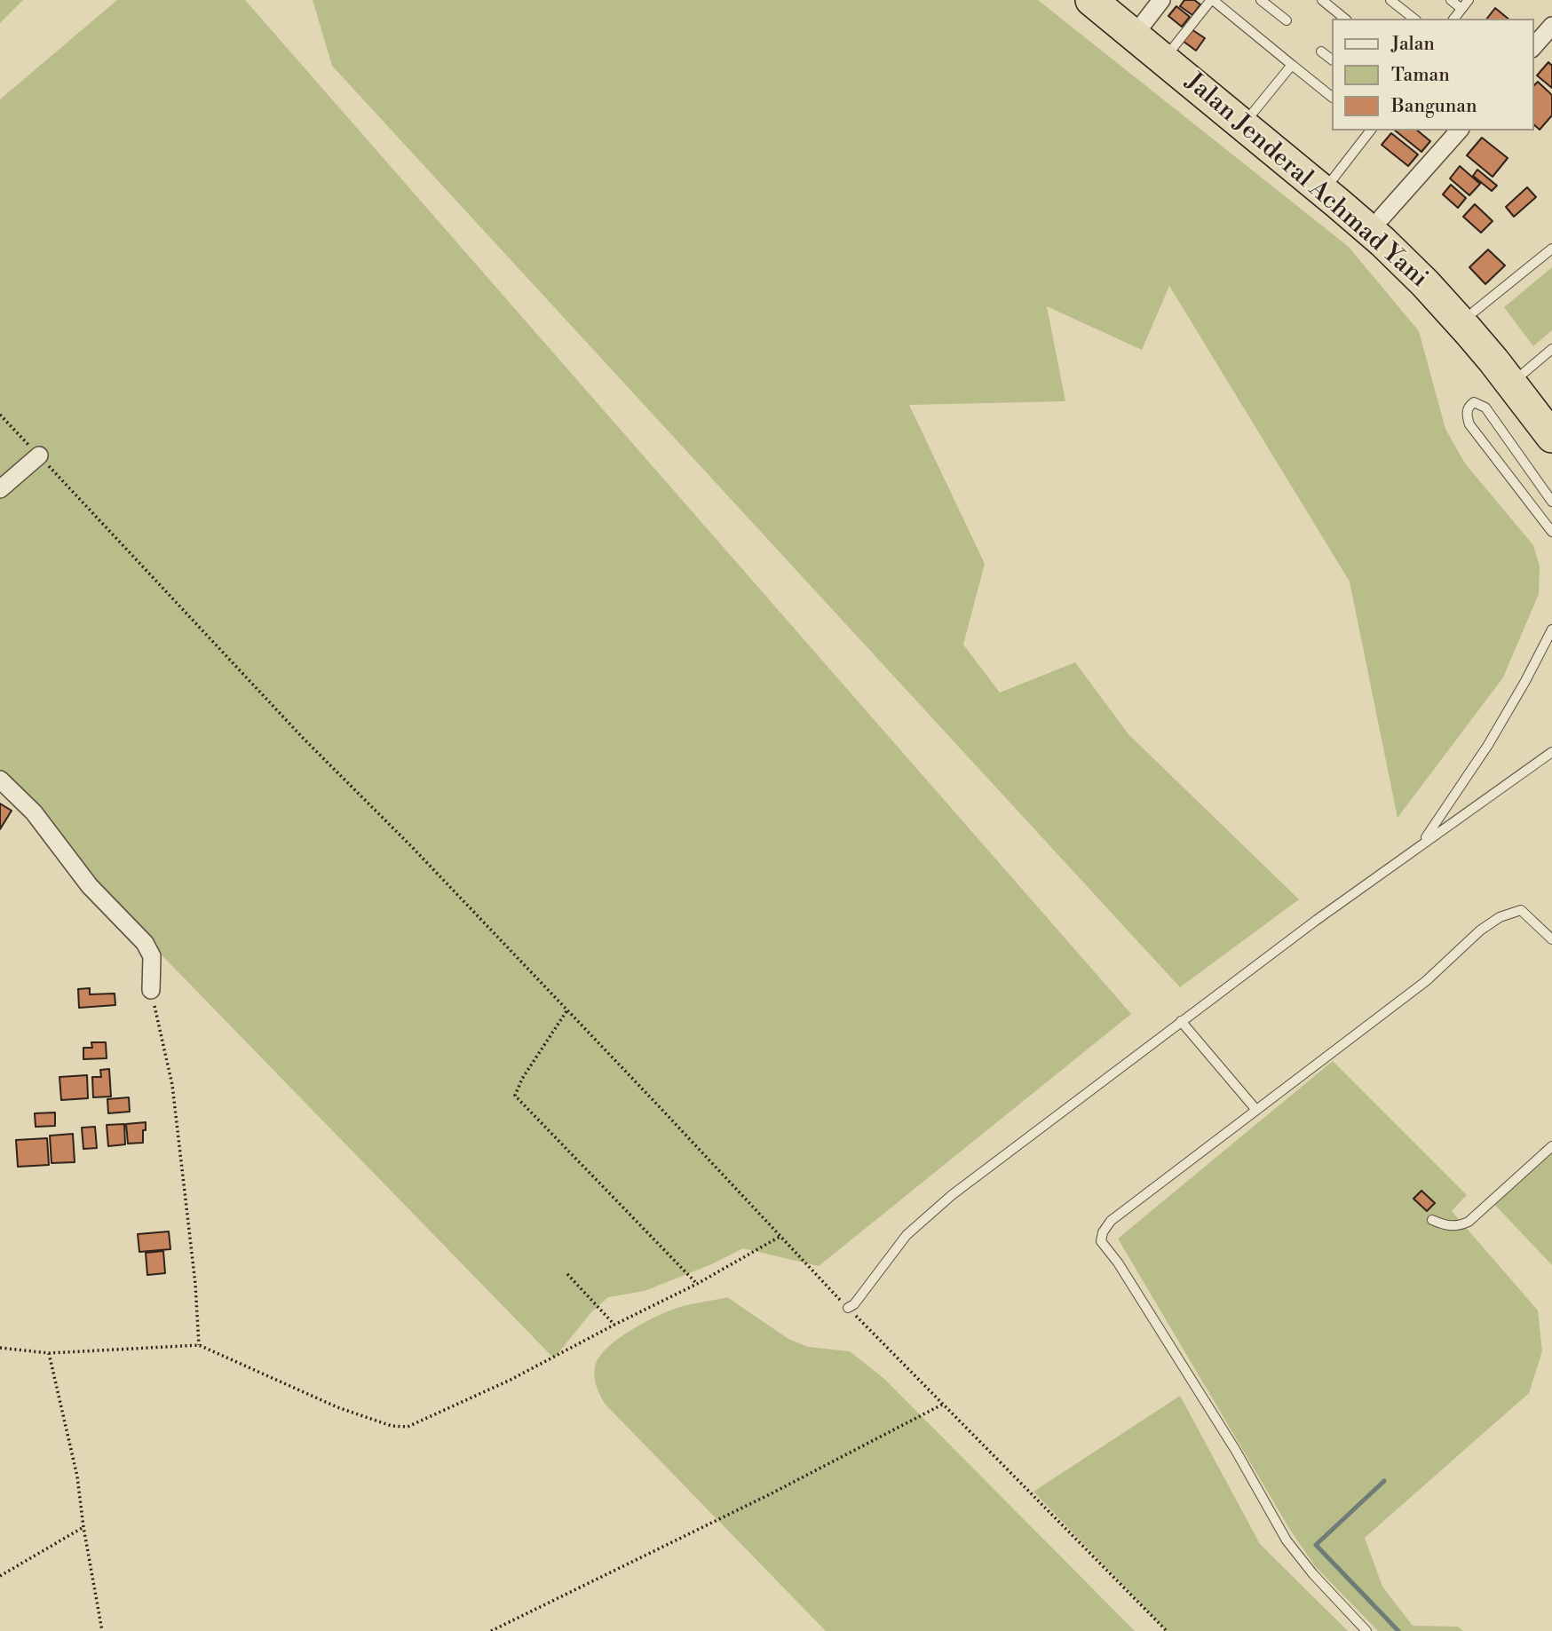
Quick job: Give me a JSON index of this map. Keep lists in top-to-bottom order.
{
  "streets": {
    "highway": ["Jalan Jenderal Achmad Yani"]
  },
  "legend": ["Jalan", "Taman", "Bangunan"]
}
